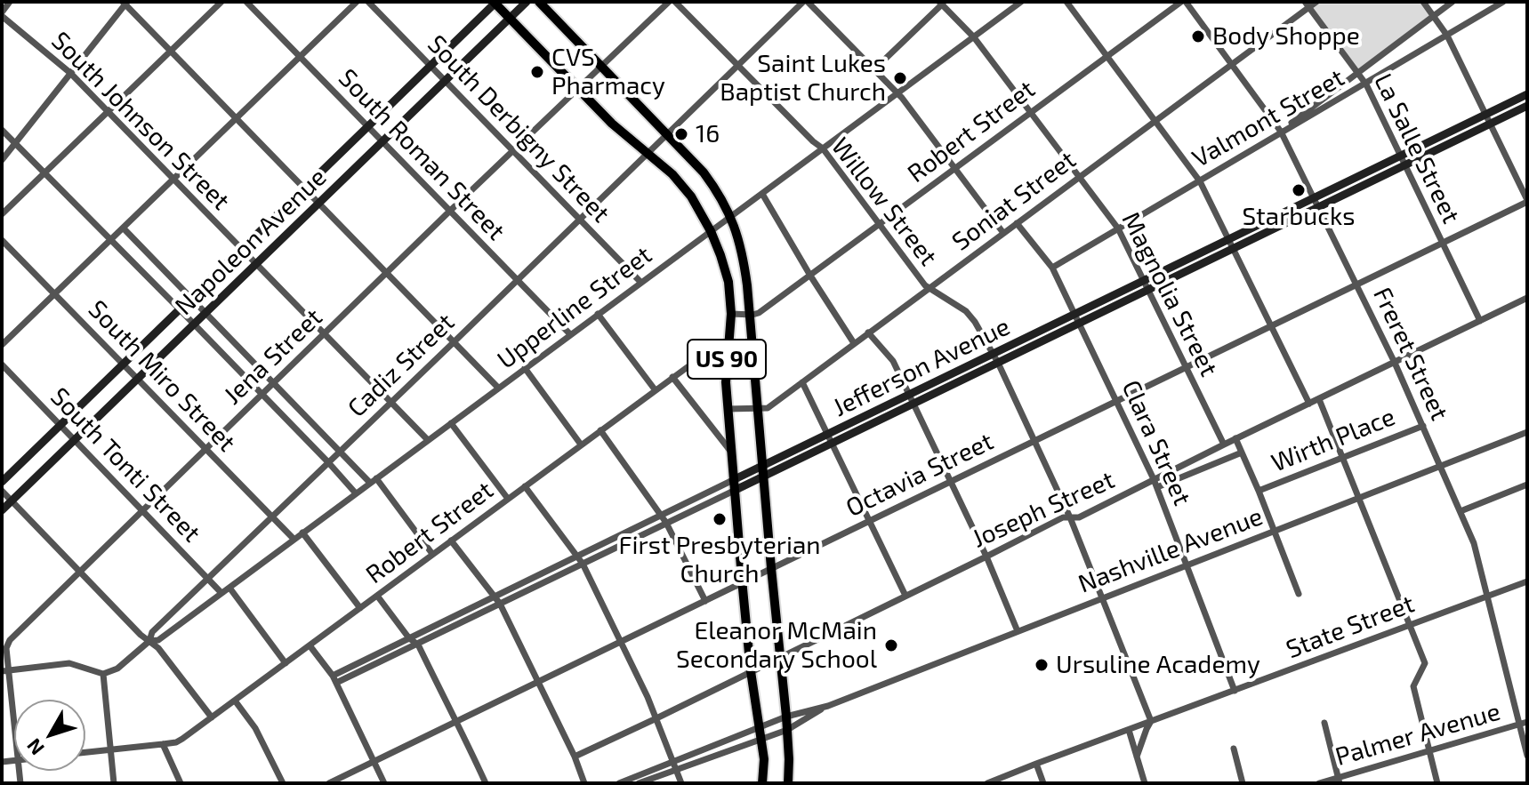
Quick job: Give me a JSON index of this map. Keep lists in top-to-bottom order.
{
  "streets": {
    "main road": ["US 90"],
    "street": [
      "Valmont Street",
      "South Johnson Street",
      "South Derbigny Street",
      "Robert Street",
      "La Salle Street",
      "South Roman Street",
      "Soniat Street",
      "Willow Street",
      "Napoleon Avenue",
      "Magnolia Street",
      "Upperline Street",
      "Freret Street",
      "Jena Street",
      "Cadiz Street",
      "Jefferson Avenue",
      "South Miro Street",
      "Wirth Place",
      "Clara Street",
      "South Tonti Street",
      "Octavia Street",
      "Joseph Street",
      "Nashville Avenue",
      "State Street",
      "Palmer Avenue"
    ]
  },
  "crossings": [
    ["Valmont Street", "La Salle Street"],
    ["Valmont Street", "Magnolia Street"],
    ["Valmont Street", "Freret Street"],
    ["Valmont Street", "Clara Street"],
    ["South Johnson Street", "Napoleon Avenue"],
    ["South Johnson Street", "Upperline Street"],
    ["South Johnson Street", "Jena Street"],
    ["South Johnson Street", "Cadiz Street"],
    ["South Derbigny Street", "Napoleon Avenue"],
    ["South Derbigny Street", "Upperline Street"],
    ["South Derbigny Street", "Jena Street"],
    ["South Derbigny Street", "Cadiz Street"],
    ["Robert Street", "Willow Street"],
    ["Robert Street", "Magnolia Street"],
    ["Robert Street", "Freret Street"],
    ["Robert Street", "US 90"],
    ["La Salle Street", "Soniat Street"],
    ["La Salle Street", "Jefferson Avenue"],
    ["La Salle Street", "Octavia Street"],
    ["La Salle Street", "Joseph Street"],
    ["South Roman Street", "Napoleon Avenue"],
    ["South Roman Street", "Upperline Street"],
    ["South Roman Street", "Jena Street"],
    ["South Roman Street", "Cadiz Street"],
    ["Soniat Street", "Willow Street"],
    ["Soniat Street", "Magnolia Street"],
    ["Soniat Street", "Freret Street"],
    ["Soniat Street", "US 90"],
    ["Soniat Street", "Clara Street"],
    ["Willow Street", "Upperline Street"],
    ["Willow Street", "Cadiz Street"],
    ["Willow Street", "Jefferson Avenue"],
    ["Willow Street", "Octavia Street"],
    ["Willow Street", "Joseph Street"],
    ["Willow Street", "Nashville Avenue"],
    ["Willow Street", "State Street"],
    ["Napoleon Avenue", "US 90"],
    ["Napoleon Avenue", "South Miro Street"],
    ["Napoleon Avenue", "South Tonti Street"],
    ["Magnolia Street", "Upperline Street"],
    ["Magnolia Street", "Jefferson Avenue"],
    ["Magnolia Street", "Octavia Street"],
    ["Magnolia Street", "Joseph Street"],
    ["Upperline Street", "US 90"],
    ["Upperline Street", "Cadiz Street"],
    ["Upperline Street", "South Miro Street"],
    ["Upperline Street", "South Tonti Street"],
    ["Freret Street", "Jefferson Avenue"],
    ["Freret Street", "Wirth Place"],
    ["Freret Street", "Octavia Street"],
    ["Freret Street", "Joseph Street"],
    ["Freret Street", "Nashville Avenue"],
    ["Freret Street", "State Street"],
    ["Freret Street", "Palmer Avenue"],
    ["Jena Street", "US 90"],
    ["Jena Street", "South Miro Street"],
    ["Jena Street", "South Tonti Street"],
    ["US 90", "Cadiz Street"],
    ["US 90", "Jefferson Avenue"],
    ["US 90", "Octavia Street"],
    ["US 90", "Joseph Street"],
    ["US 90", "Nashville Avenue"],
    ["Cadiz Street", "South Miro Street"],
    ["Cadiz Street", "South Tonti Street"],
    ["Jefferson Avenue", "Clara Street"],
    ["Clara Street", "Octavia Street"],
    ["Clara Street", "Joseph Street"],
    ["Clara Street", "Nashville Avenue"],
    ["Clara Street", "State Street"]
  ],
  "places": [
    "Body Shoppe",
    "CVS Pharmacy",
    "Saint Lukes Baptist Church",
    "16",
    "Starbucks",
    "First Presbyterian Church",
    "Eleanor McMain Secondary School",
    "Ursuline Academy"
  ],
  "north": "bottom left"
}
